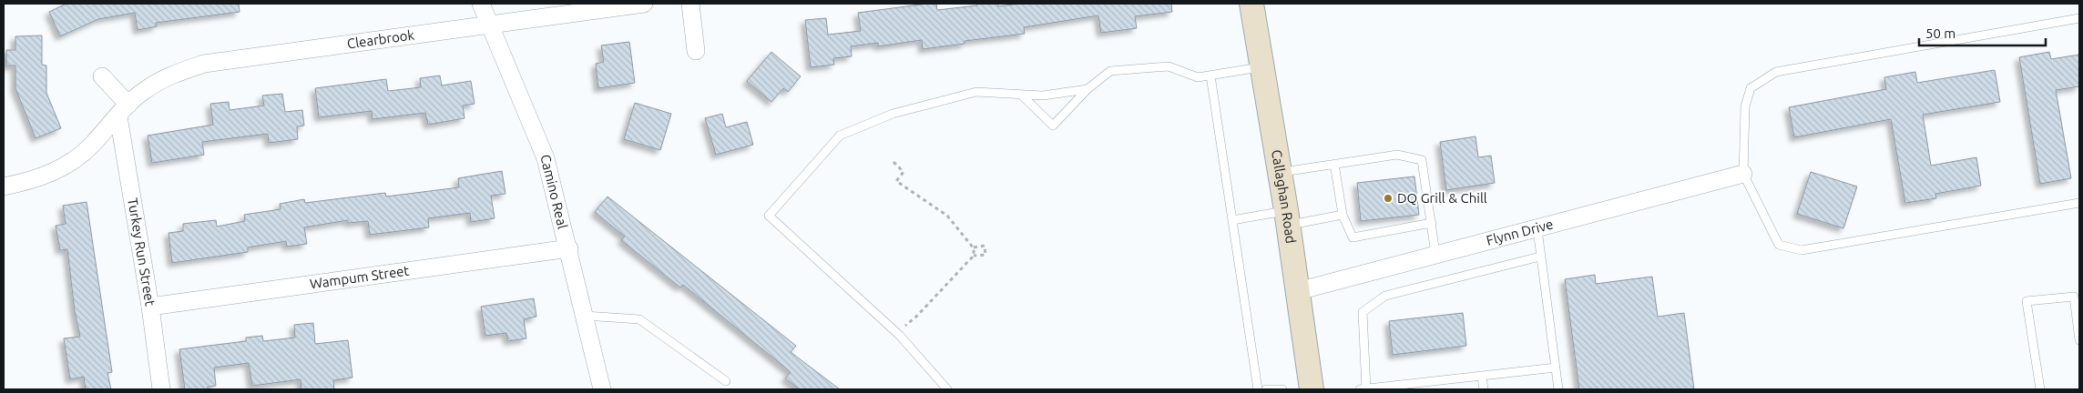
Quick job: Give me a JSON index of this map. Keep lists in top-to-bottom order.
{
  "streets": {
    "main road": ["Callaghan Road"],
    "street": [
      "Clearbrook",
      "Camino Real",
      "Flynn Drive",
      "Turkey Run Street",
      "Wampum Street"
    ]
  },
  "crossings": [
    ["Clearbrook", "Camino Real"],
    ["Clearbrook", "Turkey Run Street"],
    ["Camino Real", "Wampum Street"],
    ["Callaghan Road", "Flynn Drive"],
    ["Turkey Run Street", "Wampum Street"]
  ],
  "places": ["DQ Grill & Chill"],
  "scale_bar": "50 m"
}
